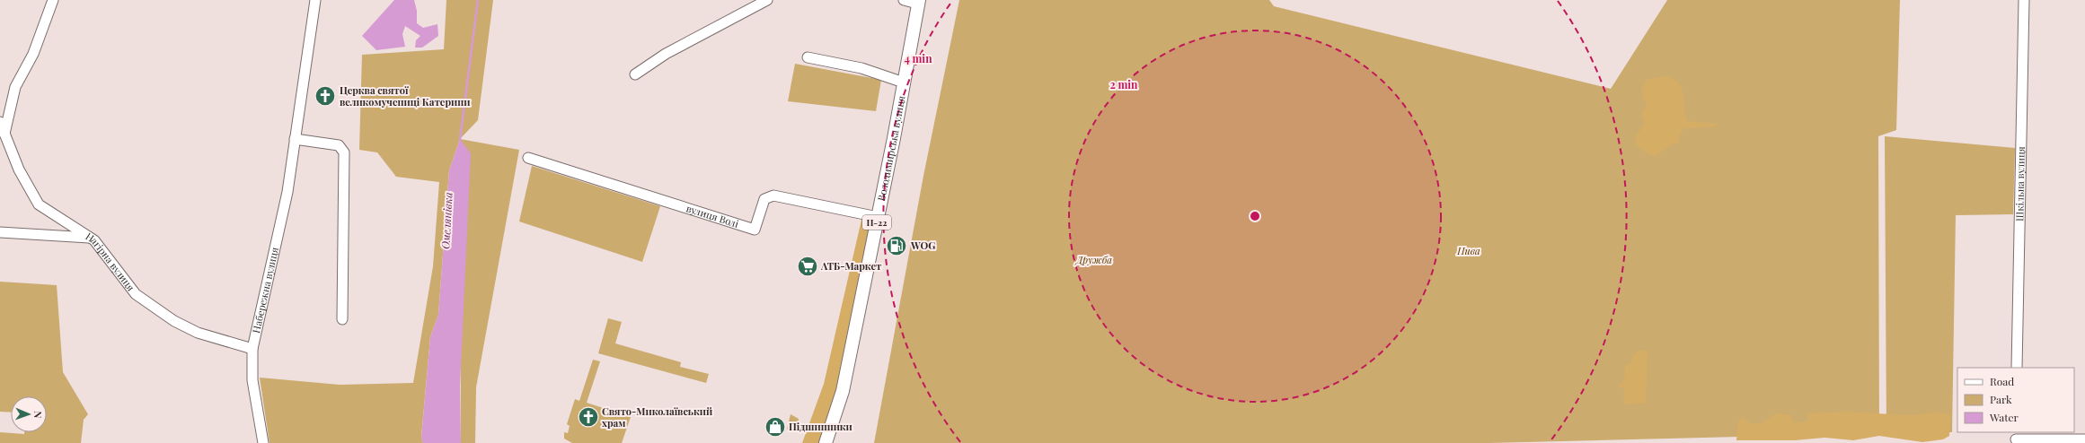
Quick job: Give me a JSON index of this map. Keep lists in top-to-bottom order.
{
  "streets": {
    "main road": ["Володимирська вулиця", "Н-22"],
    "street": [
      "Шкільна вулиця",
      "вулиця Волі",
      "Нагірна вулиця",
      "Набережна вулиця"
    ]
  },
  "crossings": [
    ["Володимирська вулиця", "вулиця Волі"],
    ["Нагірна вулиця", "Набережна вулиця"]
  ],
  "water": ["Омелянівка"],
  "parks": ["Нива", "Дружба"],
  "places": {
    "church": ["Церква святої великомучениці Катерини", "Свято-Миколаївський храм"],
    "fuel station": ["WOG"],
    "supermarket": ["АТБ-Маркет"],
    "shop": ["Підшипники"]
  },
  "legend": ["Road", "Park", "Water"],
  "north": "right",
  "rings": ["4 min", "2 min"]
}
